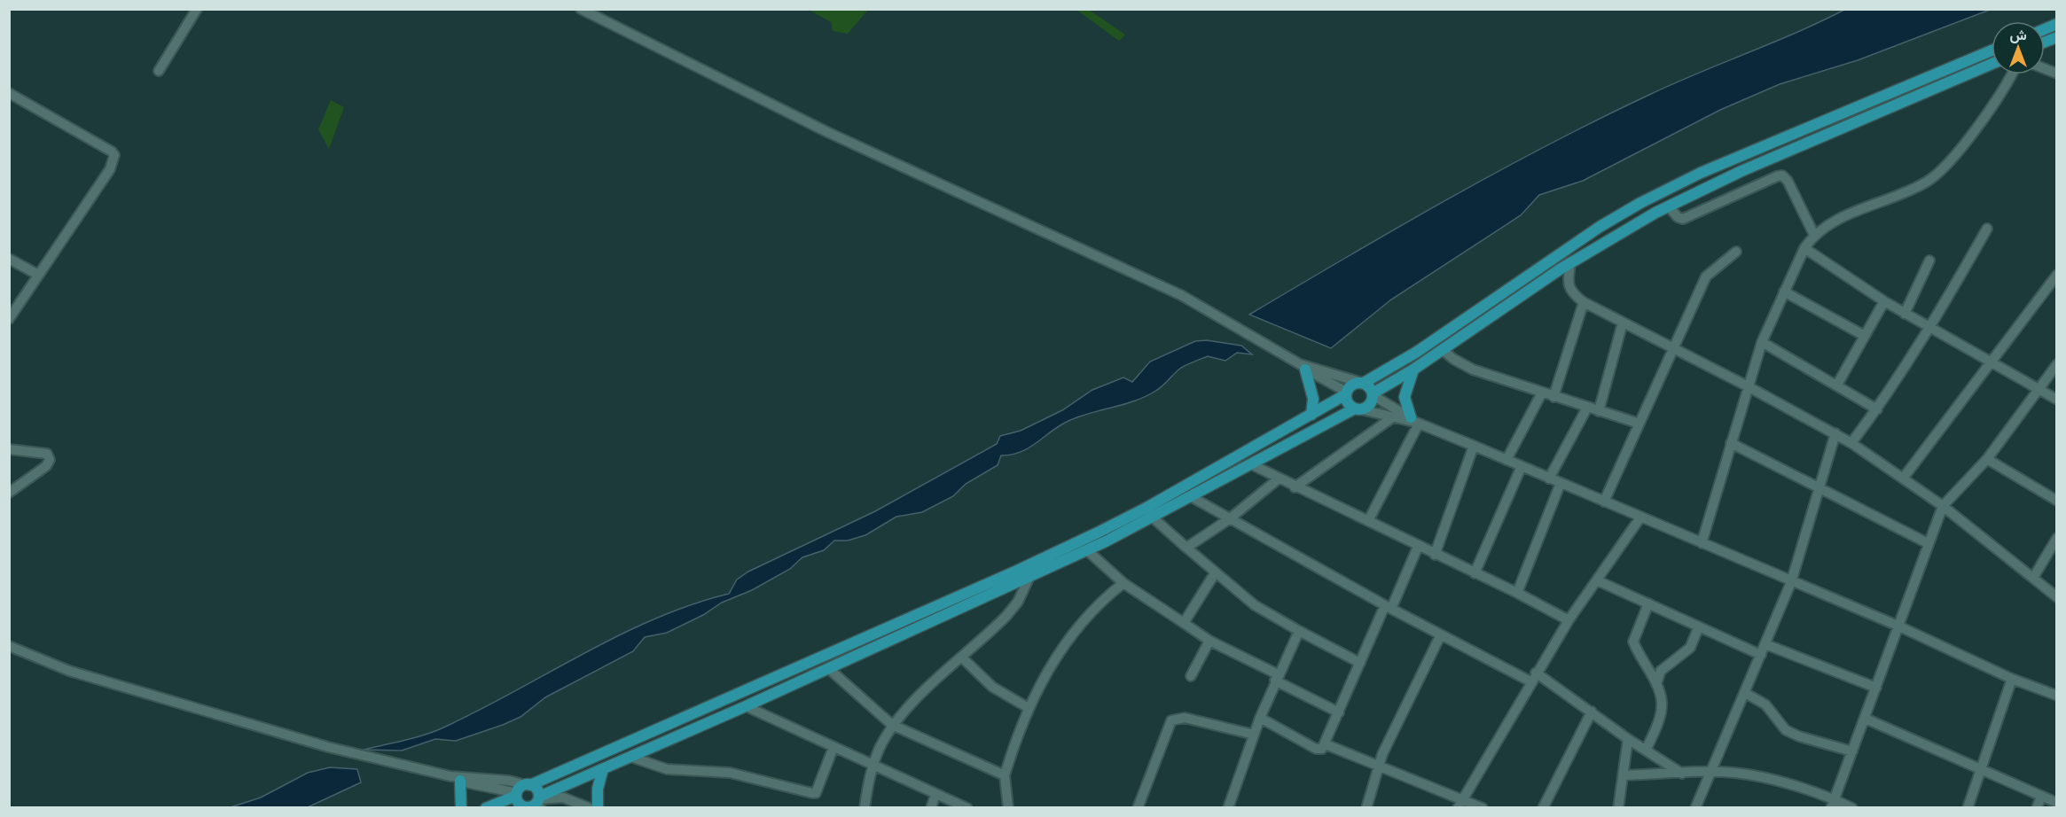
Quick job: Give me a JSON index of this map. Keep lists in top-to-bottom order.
{
  "north": "top"
}
